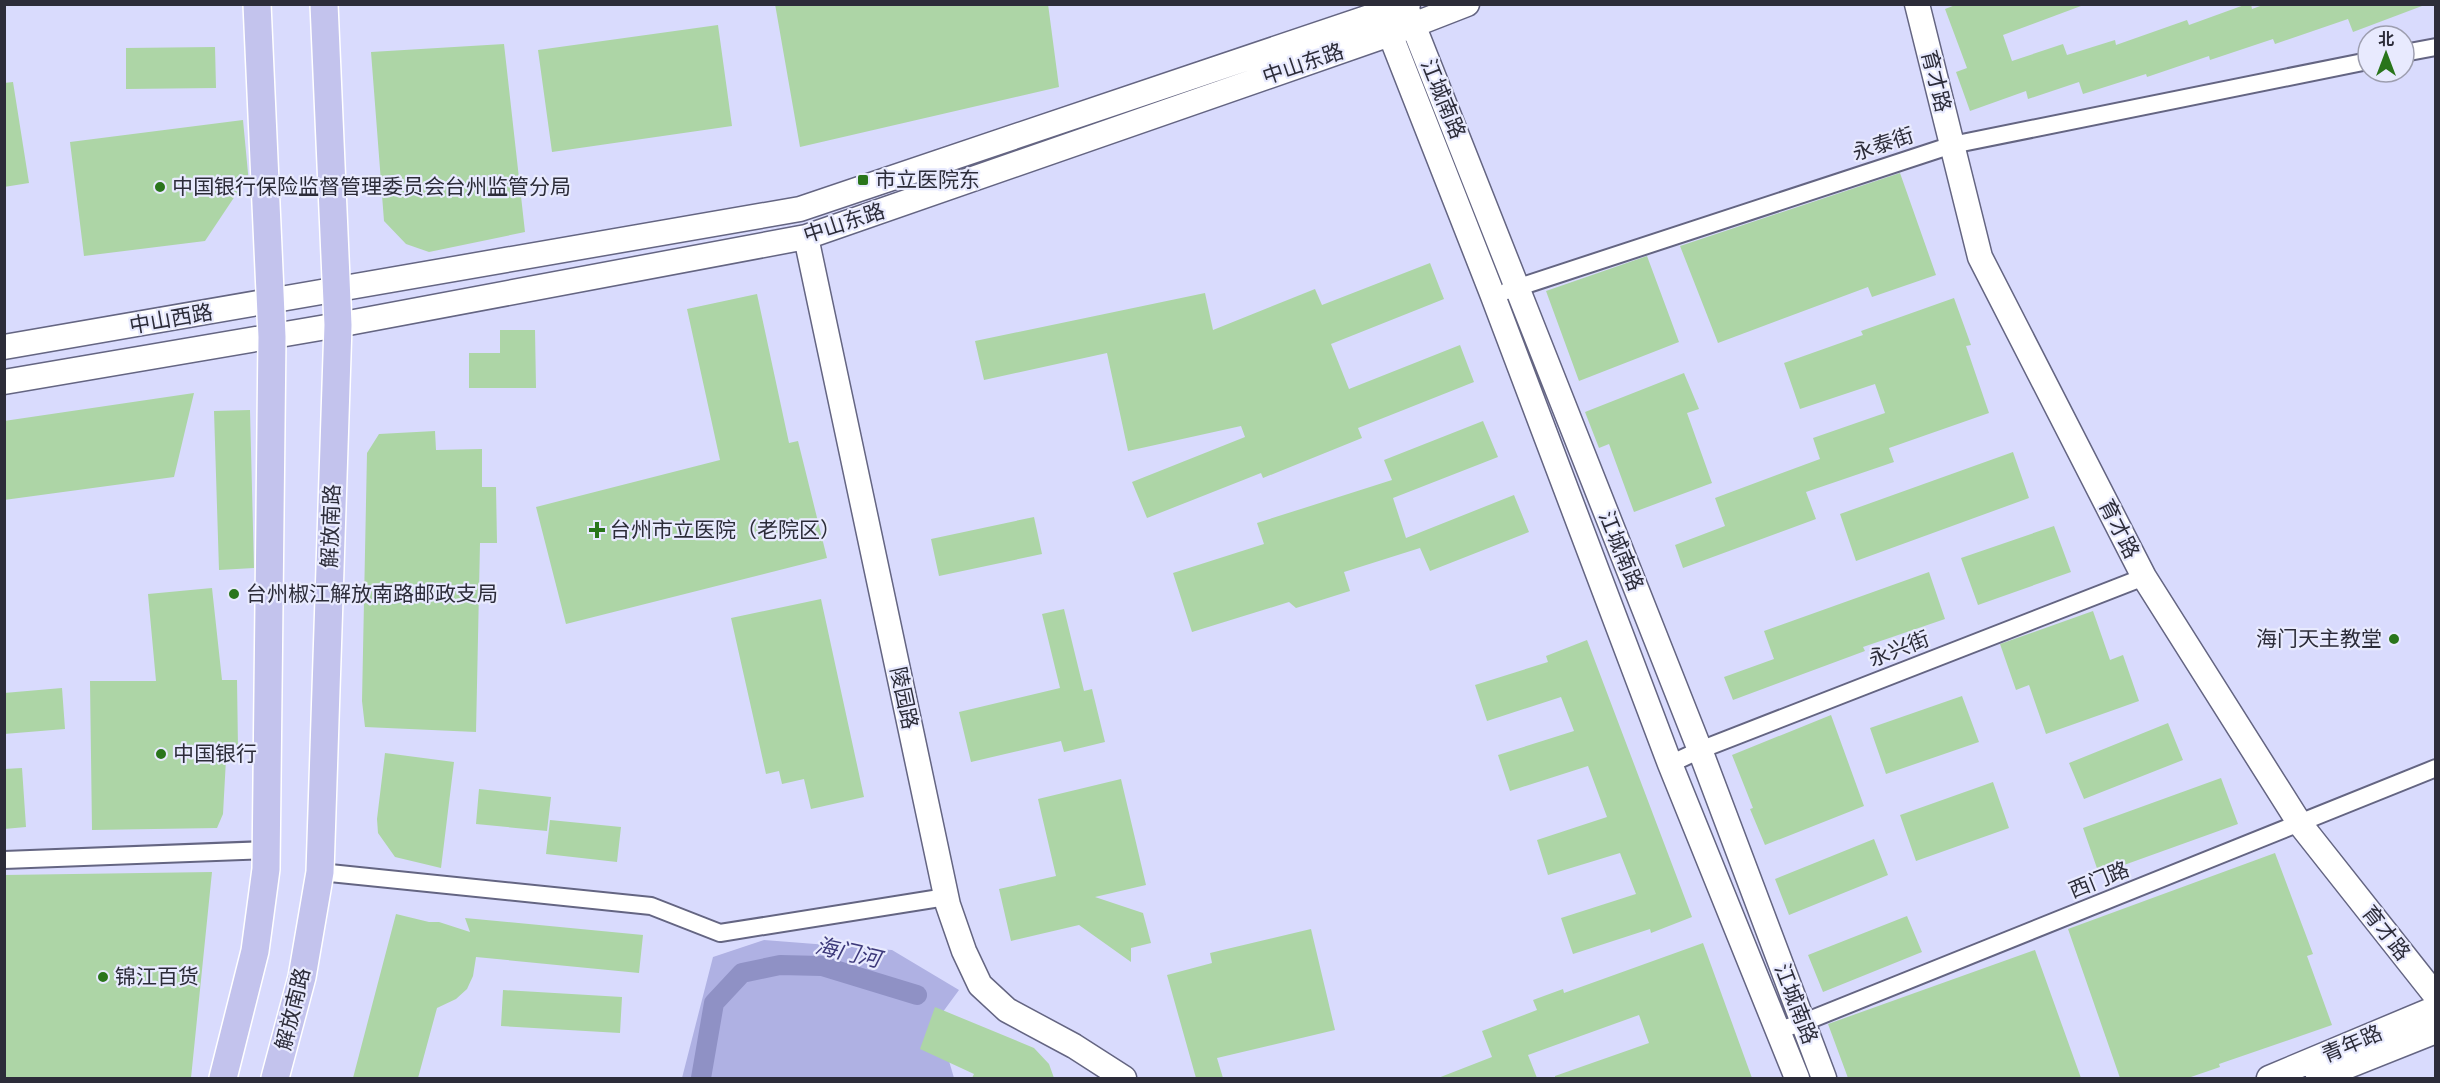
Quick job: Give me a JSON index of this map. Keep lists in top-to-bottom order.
{
  "streets": {
    "main road": [
      "中山东路",
      "育才路",
      "江城南路",
      "中山西路",
      "解放南路",
      "陵园路",
      "青年路"
    ],
    "street": ["永泰街", "永兴街", "西门路"]
  },
  "crossings": [
    ["中山东路", "江城南路"],
    ["中山东路", "中山西路"],
    ["中山东路", "解放南路"],
    ["中山东路", "陵园路"],
    ["育才路", "永泰街"],
    ["育才路", "永兴街"],
    ["育才路", "西门路"],
    ["江城南路", "永泰街"],
    ["江城南路", "永兴街"],
    ["江城南路", "西门路"],
    ["中山西路", "解放南路"]
  ],
  "water": ["海门河"],
  "places": {
    "transit": ["市立医院东"],
    "other": [
      "中国银行保险监督管理委员会台州监管分局",
      "台州椒江解放南路邮政支局",
      "海门天主教堂",
      "中国银行",
      "锦江百货"
    ],
    "health": ["台州市立医院（老院区）"]
  },
  "north": "top"
}
